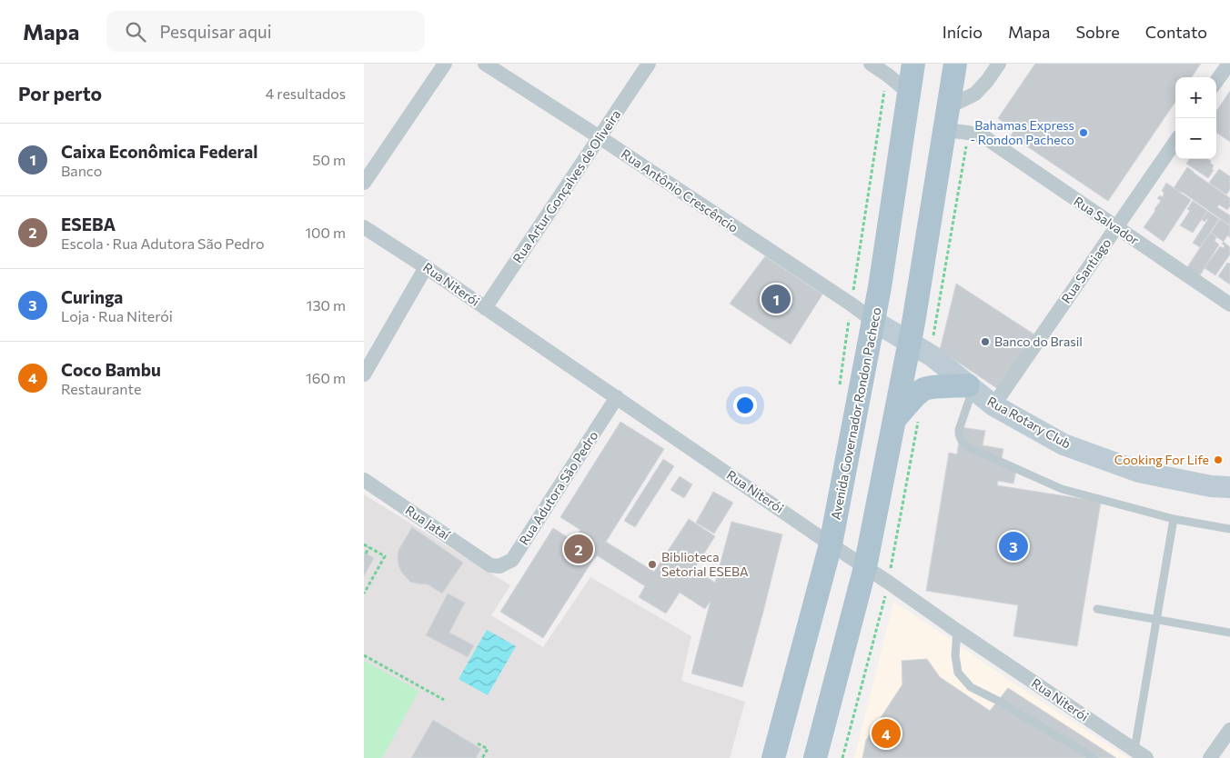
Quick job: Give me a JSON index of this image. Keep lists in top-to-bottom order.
{
  "streets": {
    "main road": ["Avenida Governador Rondon Pacheco", "Rua Rotary Club"],
    "street": [
      "Rua Artur Gonçalves de Oliveira",
      "Rua Antônio Crescêncio",
      "Rua Salvador",
      "Rua Santiago",
      "Rua Niterói",
      "Rua Adutora São Pedro",
      "Rua Jataí"
    ]
  },
  "crossings": [
    ["Rua Artur Gonçalves de Oliveira", "Rua Antônio Crescêncio"],
    ["Rua Artur Gonçalves de Oliveira", "Rua Niterói"],
    ["Rua Antônio Crescêncio", "Avenida Governador Rondon Pacheco"],
    ["Rua Antônio Crescêncio", "Rua Rotary Club"],
    ["Rua Salvador", "Rua Santiago"],
    ["Rua Santiago", "Rua Rotary Club"],
    ["Rua Niterói", "Avenida Governador Rondon Pacheco"],
    ["Rua Niterói", "Rua Adutora São Pedro"],
    ["Avenida Governador Rondon Pacheco", "Rua Rotary Club"],
    ["Rua Adutora São Pedro", "Rua Jataí"]
  ],
  "places": [
    "Bahamas Express - Rondon Pacheco",
    "Banco do Brasil",
    "Cooking For Life",
    "Biblioteca Setorial ESEBA"
  ],
  "page": {
    "header": "Mapa",
    "search": "Pesquisar aqui",
    "nav": [
      "Início",
      "Mapa",
      "Sobre",
      "Contato"
    ],
    "heading": ["Por perto", "4 resultados"],
    "map_buttons": ["+", "−"],
    "list": [
      {
        "mark": "1",
        "name": "Caixa Econômica Federal",
        "note": "Banco",
        "value": "50 m"
      },
      {
        "mark": "2",
        "name": "ESEBA",
        "note": "Escola · Rua Adutora São Pedro",
        "value": "100 m"
      },
      {
        "mark": "3",
        "name": "Curinga",
        "note": "Loja · Rua Niterói",
        "value": "130 m"
      },
      {
        "mark": "4",
        "name": "Coco Bambu",
        "note": "Restaurante",
        "value": "160 m"
      }
    ],
    "pins": [
      "1",
      "3",
      "2",
      "4"
    ]
  }
}
